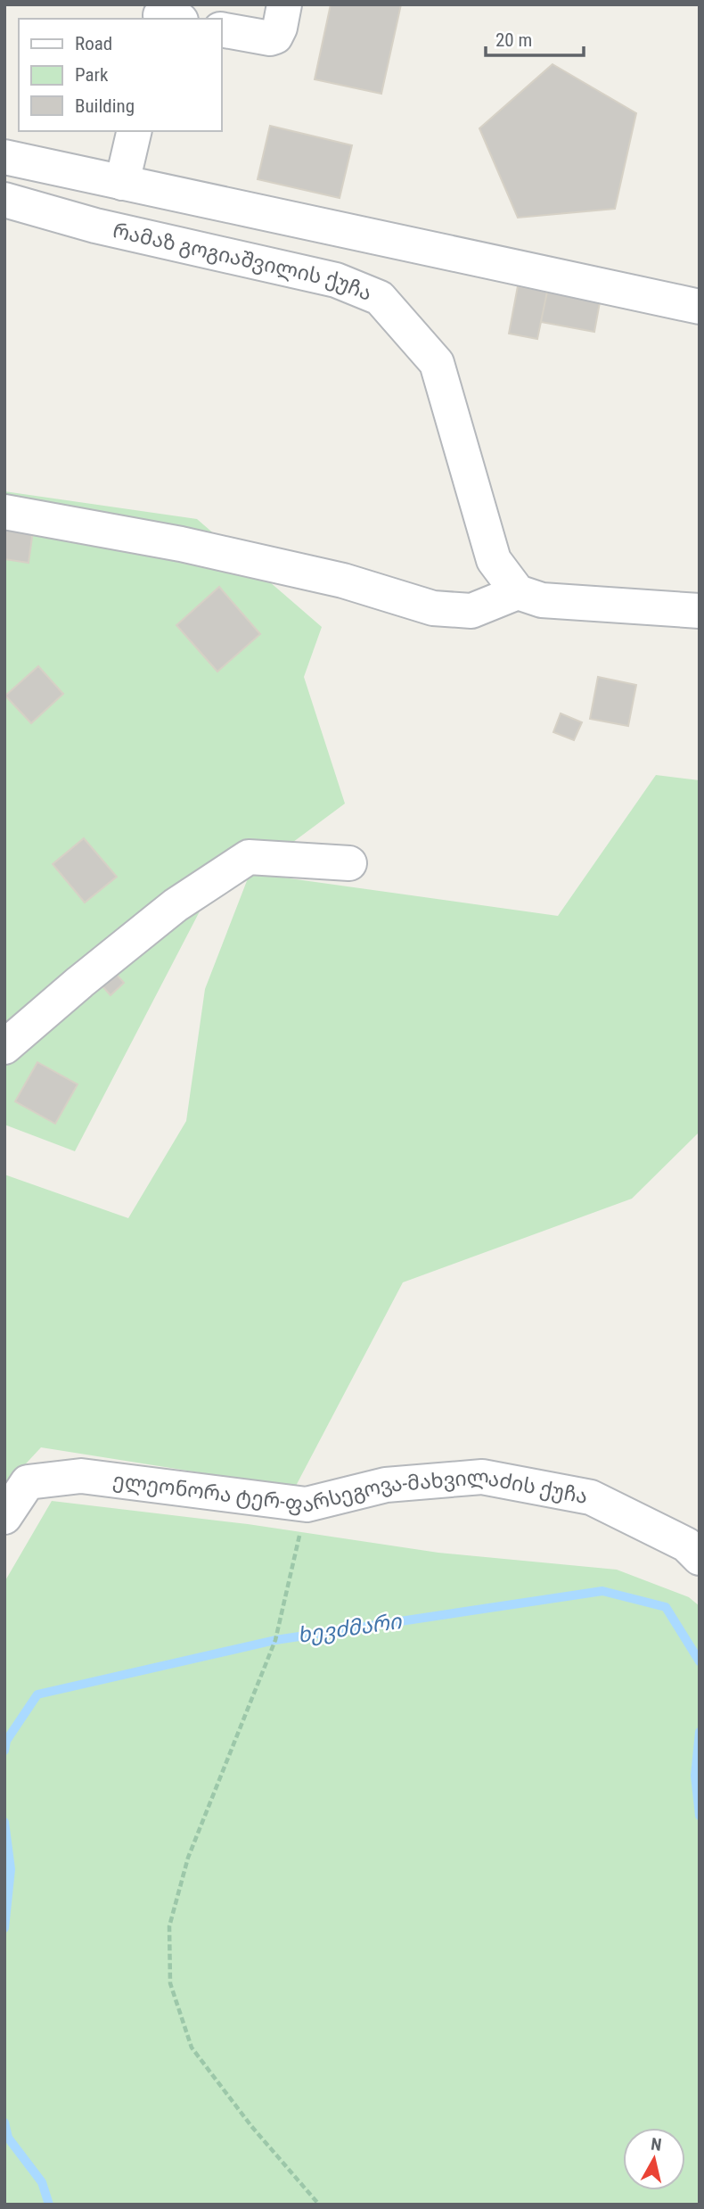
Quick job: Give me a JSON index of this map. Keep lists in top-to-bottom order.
{
  "streets": {
    "street": ["რამაზ გოგიაშვილის ქუჩა", "ელეონორა ტერ-ფარსეგოვა-მახვილაძის ქუჩა"]
  },
  "water": ["ხევძმარი"],
  "legend": ["Road", "Park", "Building"],
  "scale_bar": "20 m",
  "north": "top"
}
